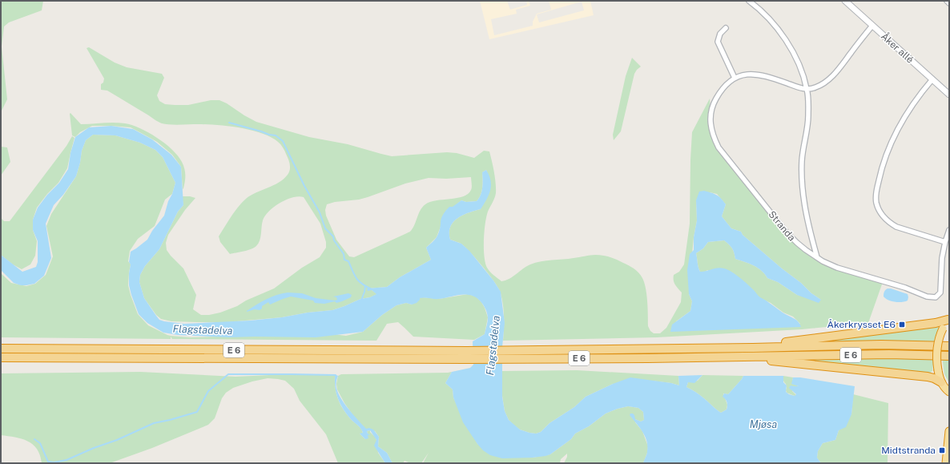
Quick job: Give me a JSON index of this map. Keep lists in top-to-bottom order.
{
  "streets": {
    "highway": ["E 6"],
    "street": ["Åker allé", "Stranda"]
  },
  "water": ["Flagstadelva", "Mjøsa"],
  "places": {
    "transit": ["Åkerkrysset E6", "Midtstranda"]
  }
}
